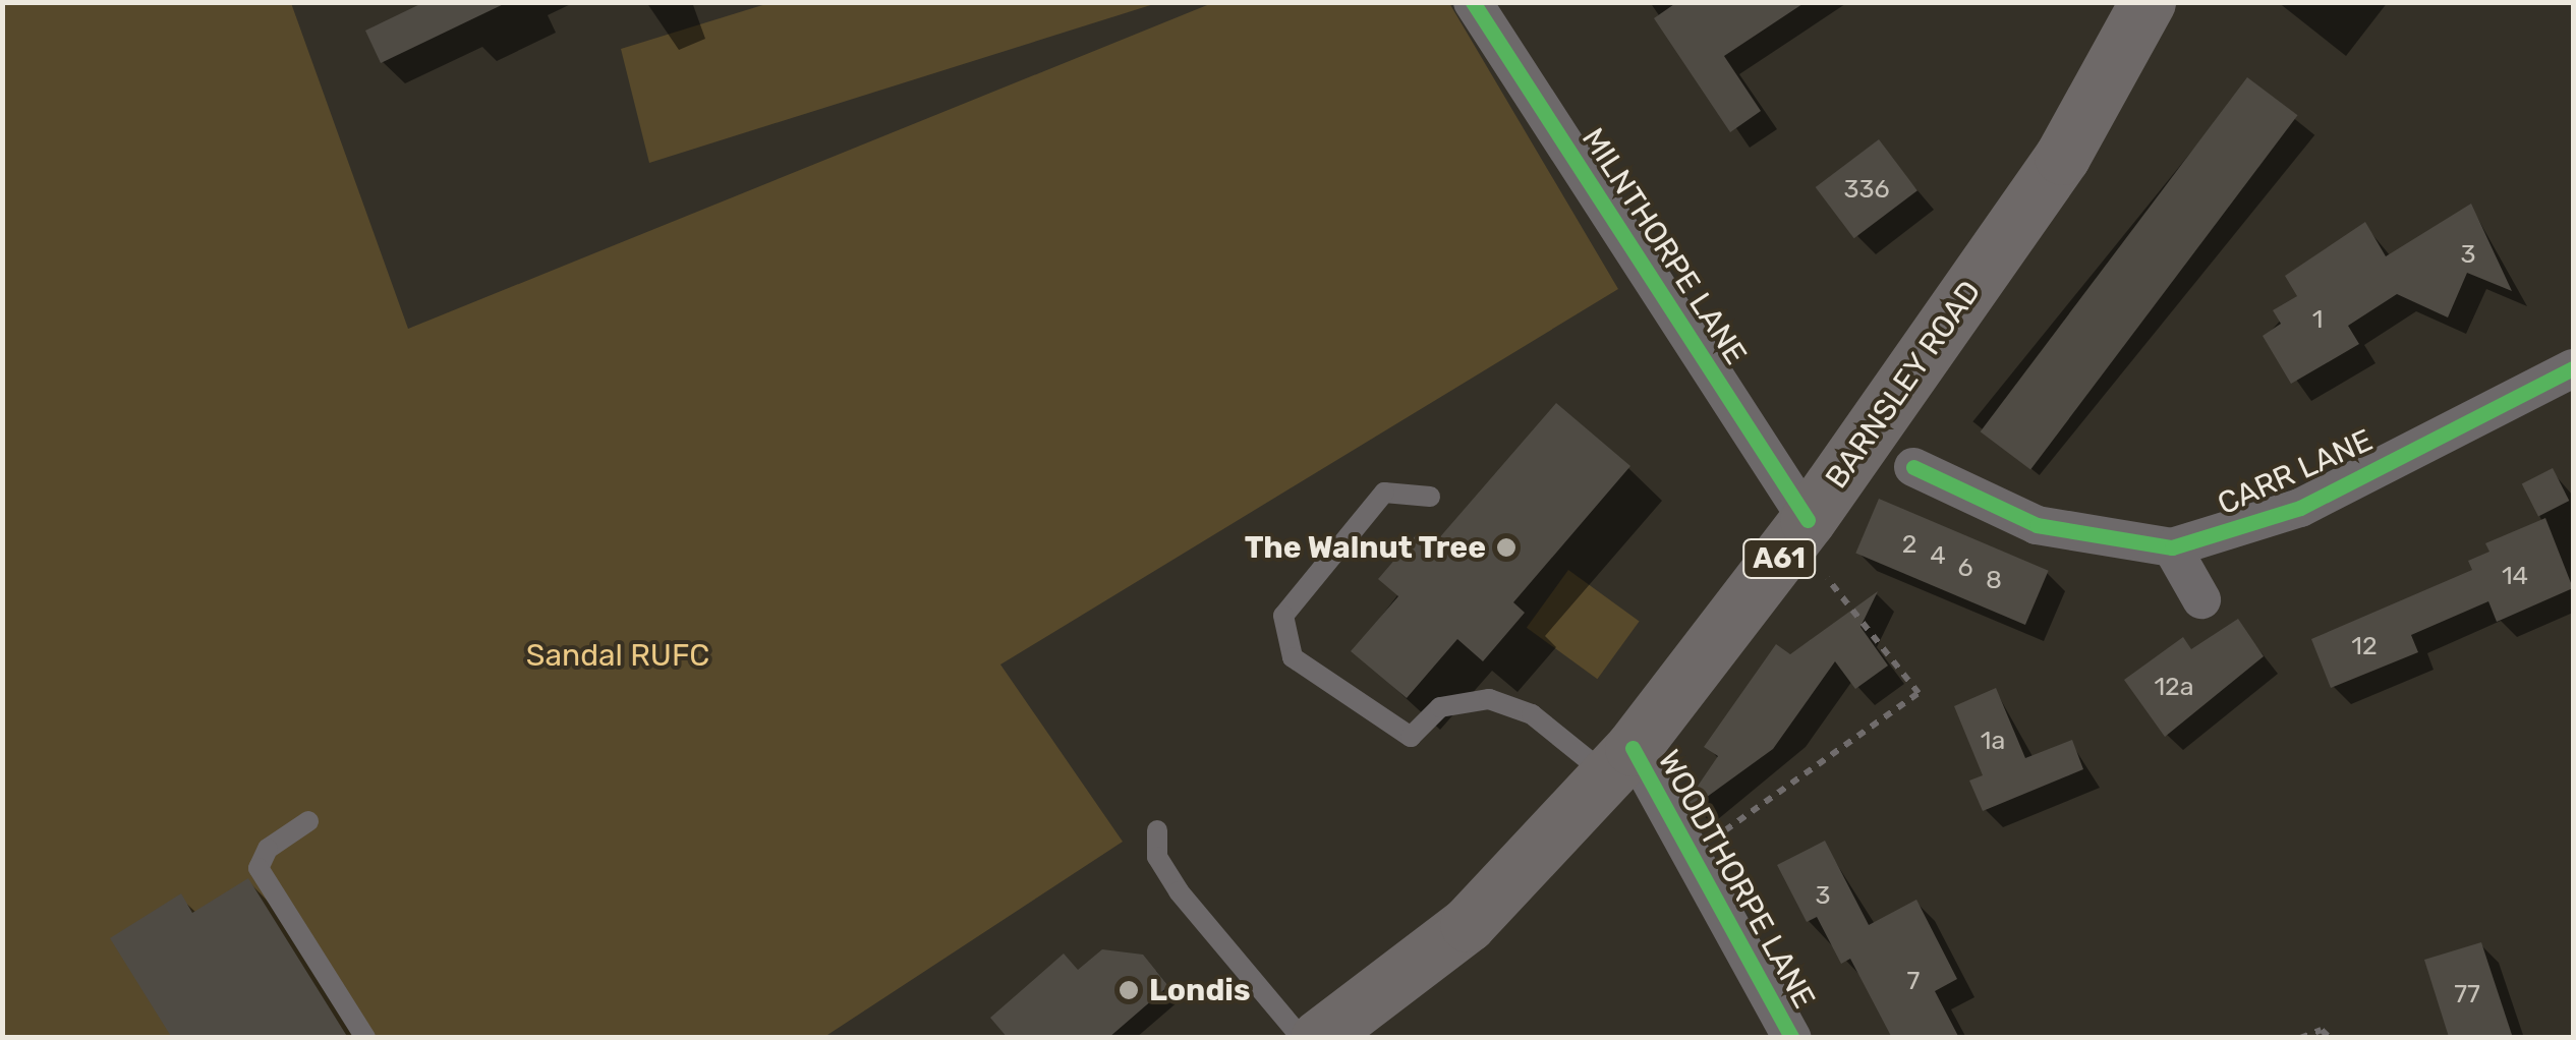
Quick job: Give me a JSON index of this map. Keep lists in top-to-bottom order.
{
  "streets": {
    "main road": ["BARNSLEY ROAD", "A61"],
    "street": ["MILNTHORPE LANE", "CARR LANE", "WOODTHORPE LANE"]
  },
  "crossings": [
    ["MILNTHORPE LANE", "BARNSLEY ROAD"],
    ["BARNSLEY ROAD", "WOODTHORPE LANE"]
  ],
  "parks": ["Sandal RUFC"],
  "places": ["The Walnut Tree", "Londis"],
  "house_numbers": [
    "336",
    "3",
    "1",
    "2",
    "4",
    "6",
    "14",
    "8",
    "12",
    "12a",
    "1a",
    "3",
    "7",
    "77"
  ]
}
